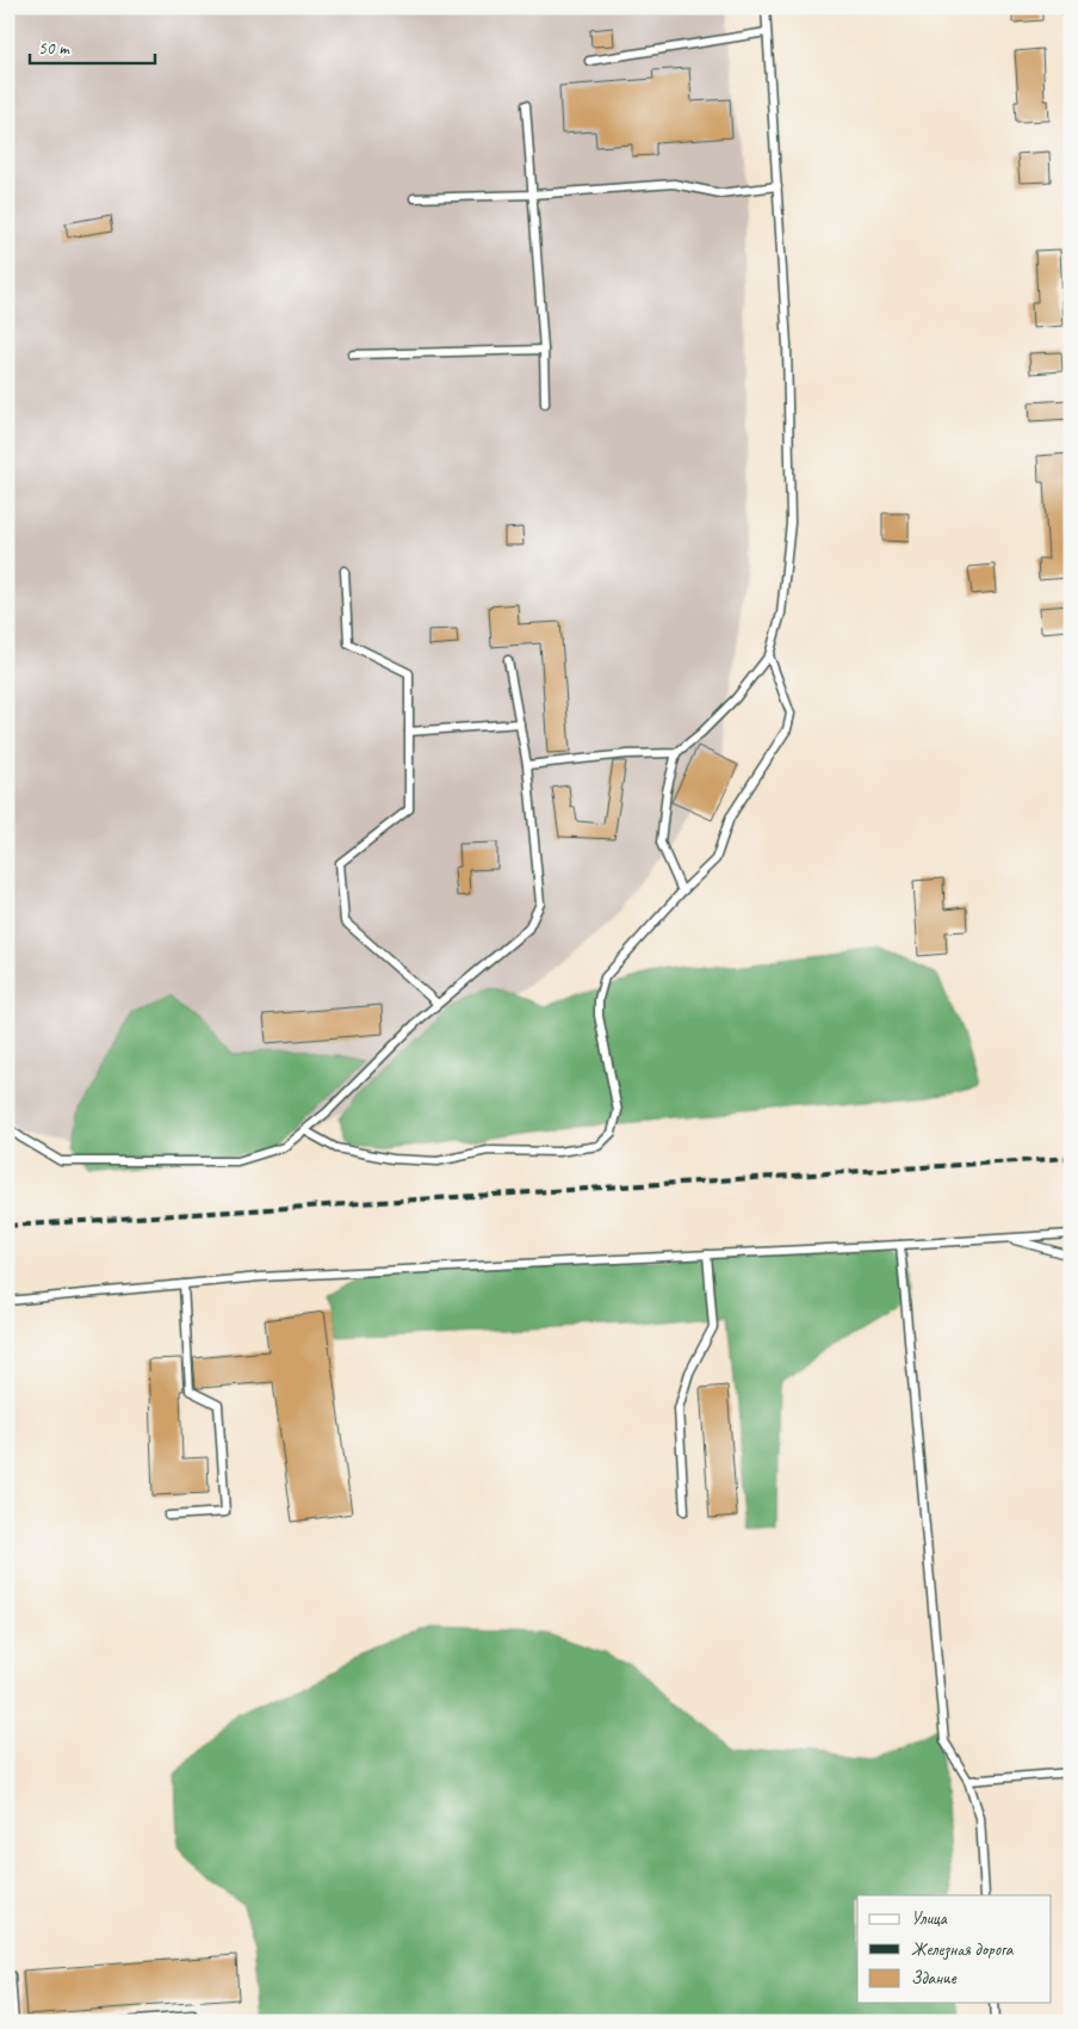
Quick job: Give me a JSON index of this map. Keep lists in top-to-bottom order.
{
  "legend": ["Улица", "Железная дорога", "Здание"],
  "scale_bar": "50 m"
}
